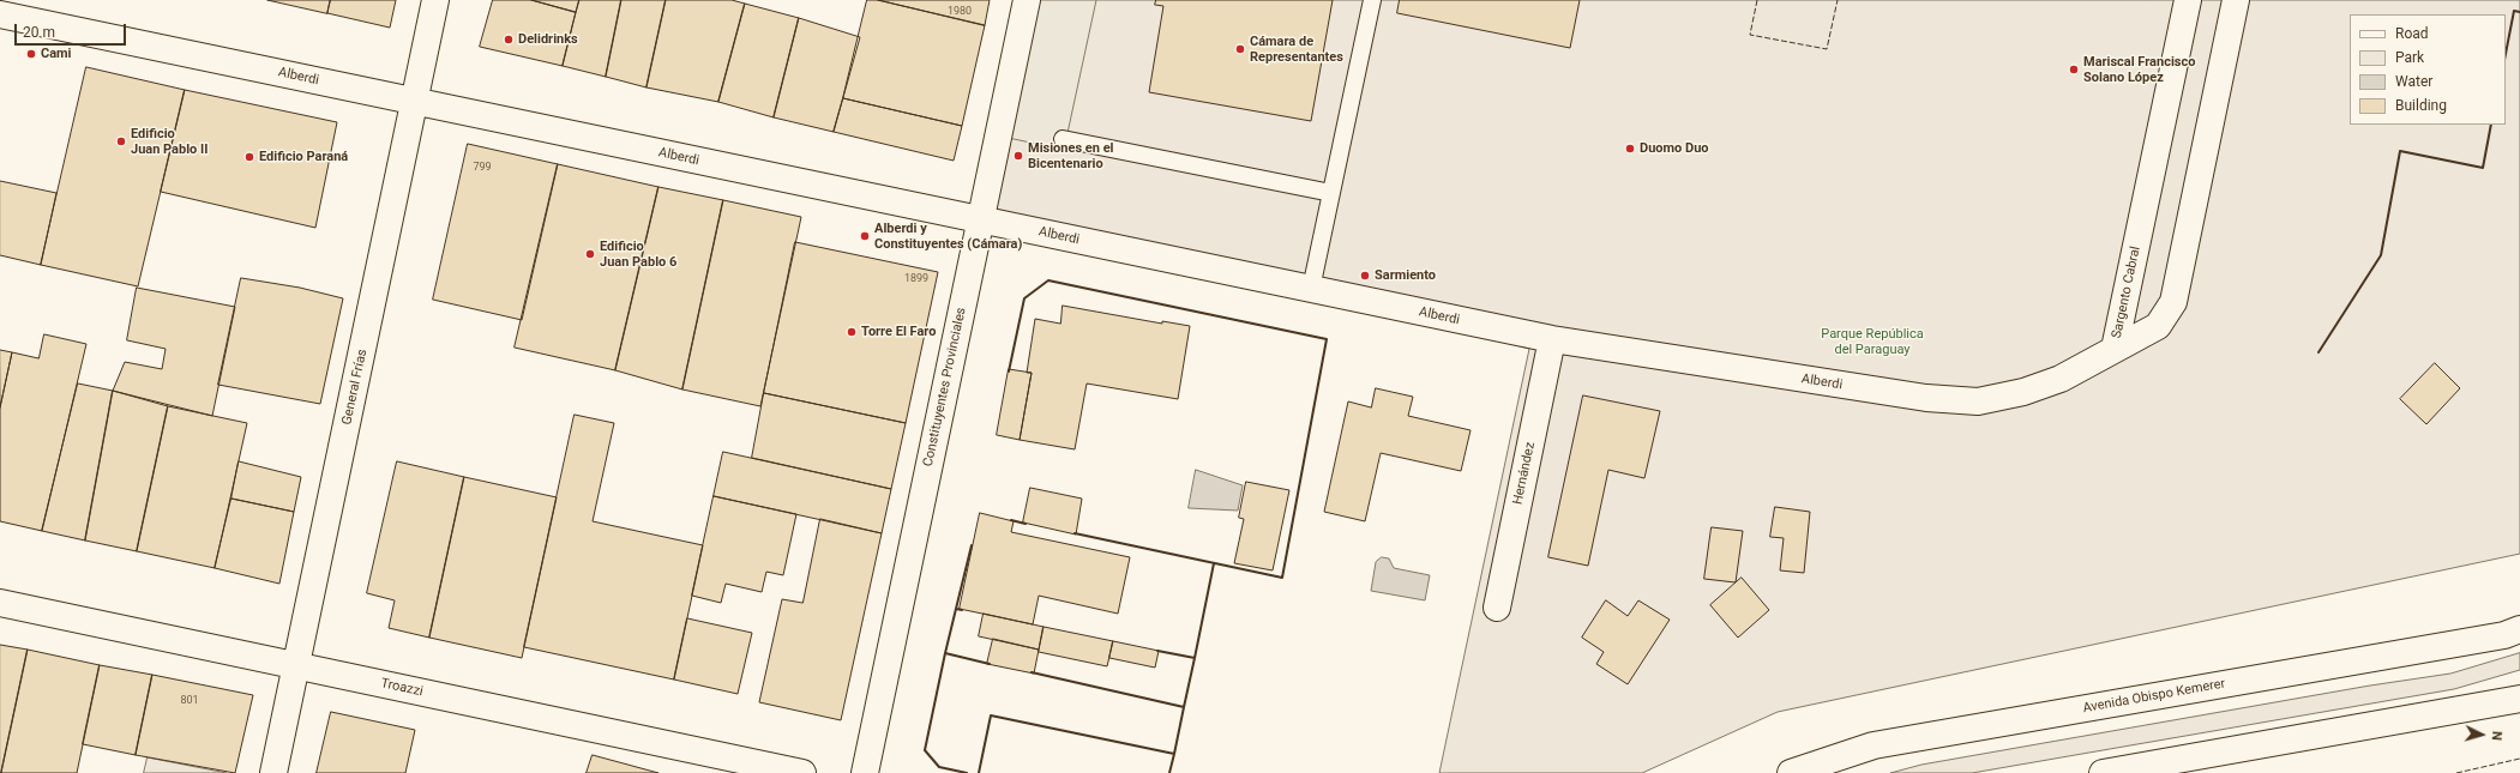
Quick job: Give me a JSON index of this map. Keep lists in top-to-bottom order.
{
  "streets": {
    "street": [
      "Alberdi",
      "Sargento Cabral",
      "General Frías",
      "Constituyentes Provinciales",
      "Hernández",
      "Troazzi",
      "Avenida Obispo Kemerer"
    ]
  },
  "crossings": [
    ["Alberdi", "Sargento Cabral"],
    ["Alberdi", "General Frías"],
    ["Alberdi", "Constituyentes Provinciales"],
    ["Alberdi", "Hernández"],
    ["General Frías", "Troazzi"]
  ],
  "parks": ["Parque República del Paraguay"],
  "places": [
    "Delidrinks",
    "Cámara de Representantes",
    "Cami",
    "Mariscal Francisco Solano López",
    "Edificio Juan Pablo II",
    "Duomo Duo",
    "Misiones en el Bicentenario",
    "Edificio Paraná",
    "Alberdi y Constituyentes (Cámara)",
    "Edificio Juan Pablo 6",
    "Sarmiento",
    "Torre El Faro"
  ],
  "house_numbers": [
    "1980",
    "799",
    "1899",
    "801"
  ],
  "legend": [
    "Road",
    "Park",
    "Water",
    "Building"
  ],
  "scale_bar": "20 m",
  "north": "right"
}
